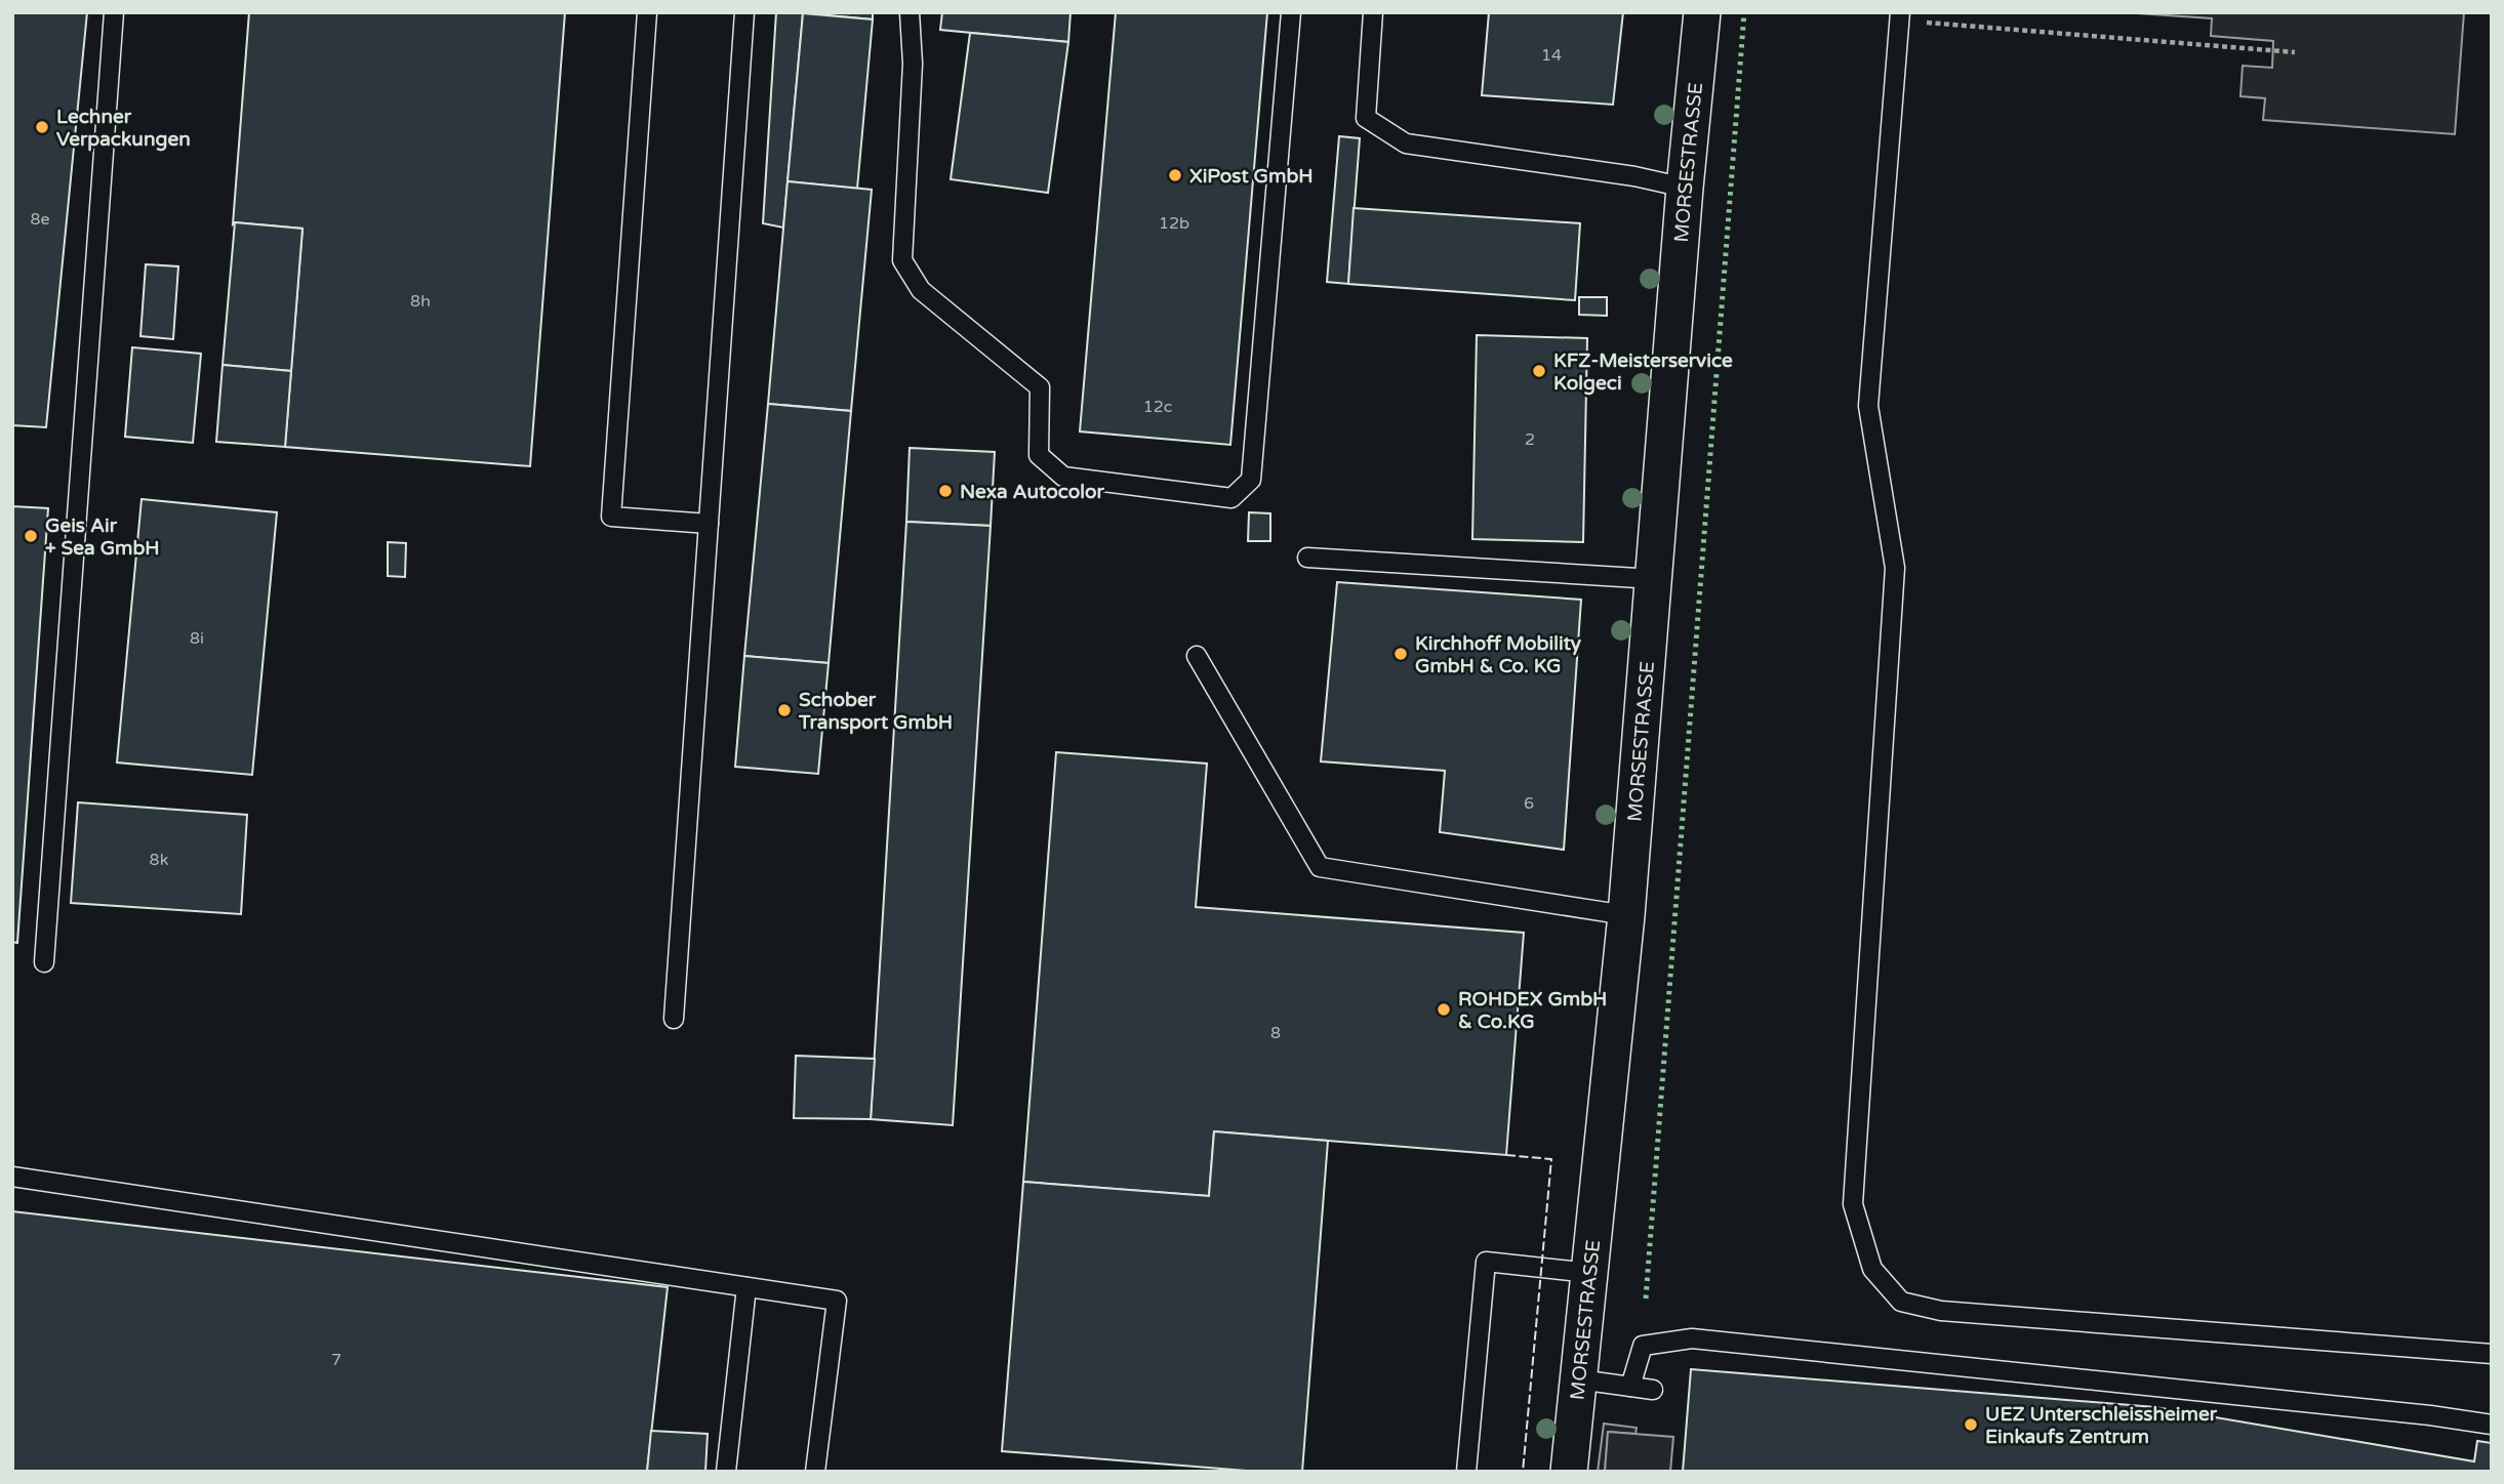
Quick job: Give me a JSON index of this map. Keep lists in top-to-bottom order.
{
  "streets": {
    "street": ["MORSESTRASSE"]
  },
  "places": [
    "Lechner Verpackungen",
    "XiPost GmbH",
    "KFZ-Meisterservice Kolgeci",
    "Nexa Autocolor",
    "Geis Air + Sea GmbH",
    "Kirchhoff Mobility GmbH & Co. KG",
    "Schober Transport GmbH",
    "ROHDEX GmbH & Co.KG",
    "UEZ Unterschleissheimer Einkaufs Zentrum"
  ],
  "house_numbers": [
    "14",
    "8e",
    "12b",
    "8h",
    "12c",
    "2",
    "8i",
    "6",
    "8k",
    "8",
    "7"
  ]
}
